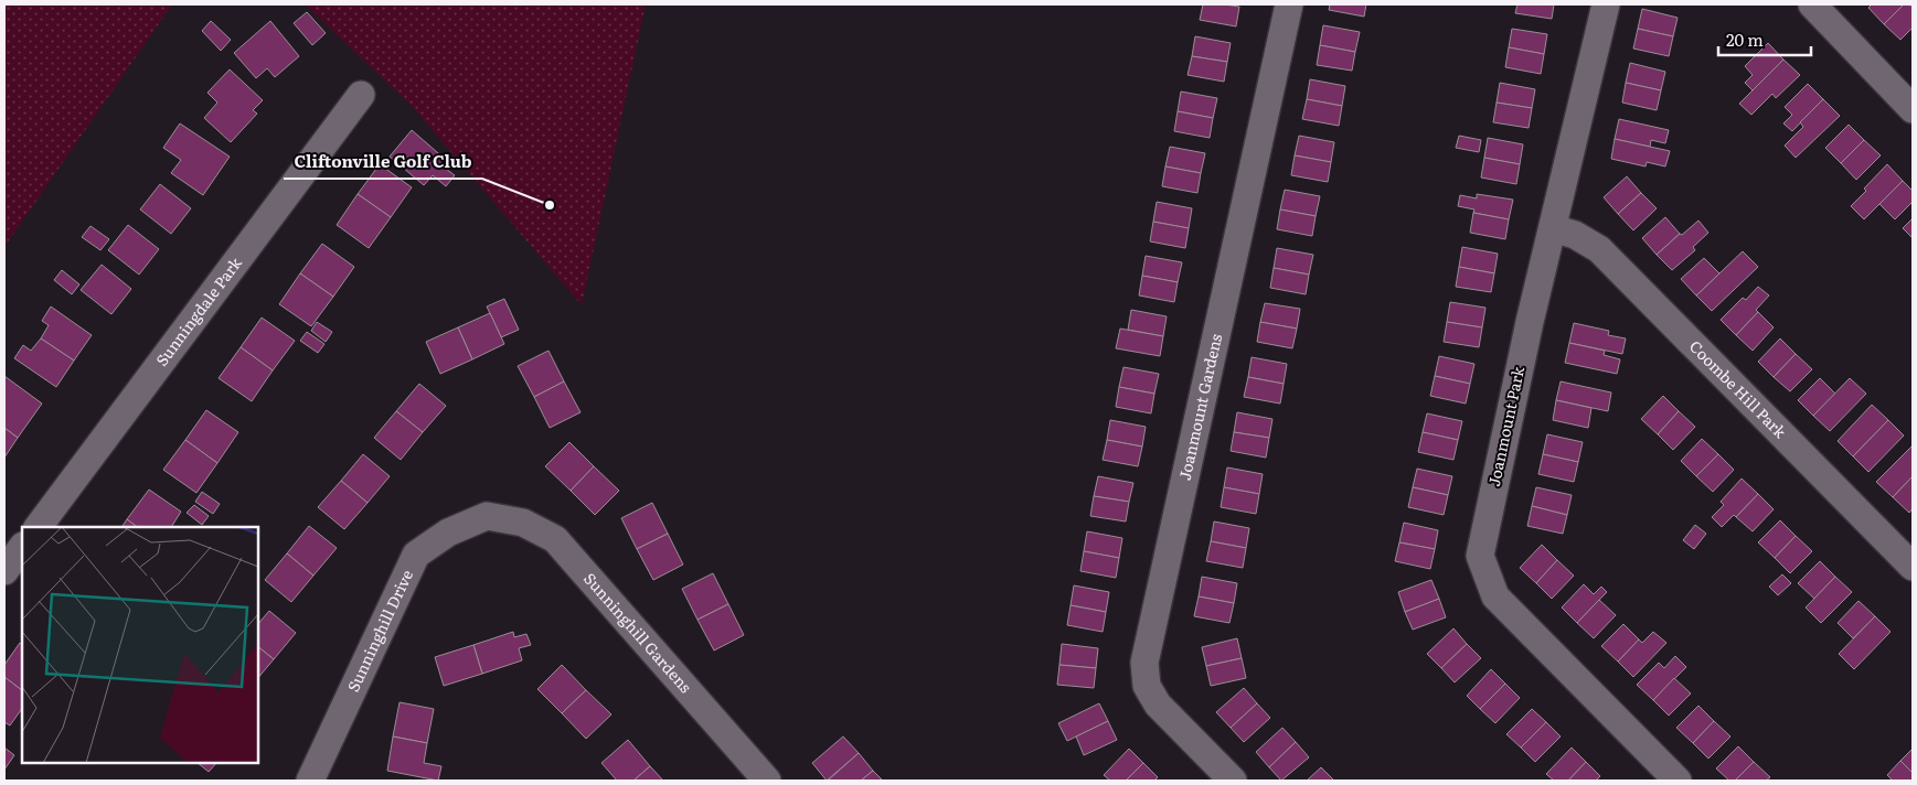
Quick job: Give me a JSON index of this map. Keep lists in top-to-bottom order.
{
  "streets": {
    "street": [
      "Sunningdale Park",
      "Coombe Hill Park",
      "Joanmount Gardens",
      "Joanmount Park",
      "Sunninghill Drive",
      "Sunninghill Gardens"
    ]
  },
  "crossings": [
    ["Coombe Hill Park", "Joanmount Park"],
    ["Sunninghill Drive", "Sunninghill Gardens"]
  ],
  "places": ["Cliftonville Golf Club"],
  "scale_bar": "20 m"
}
